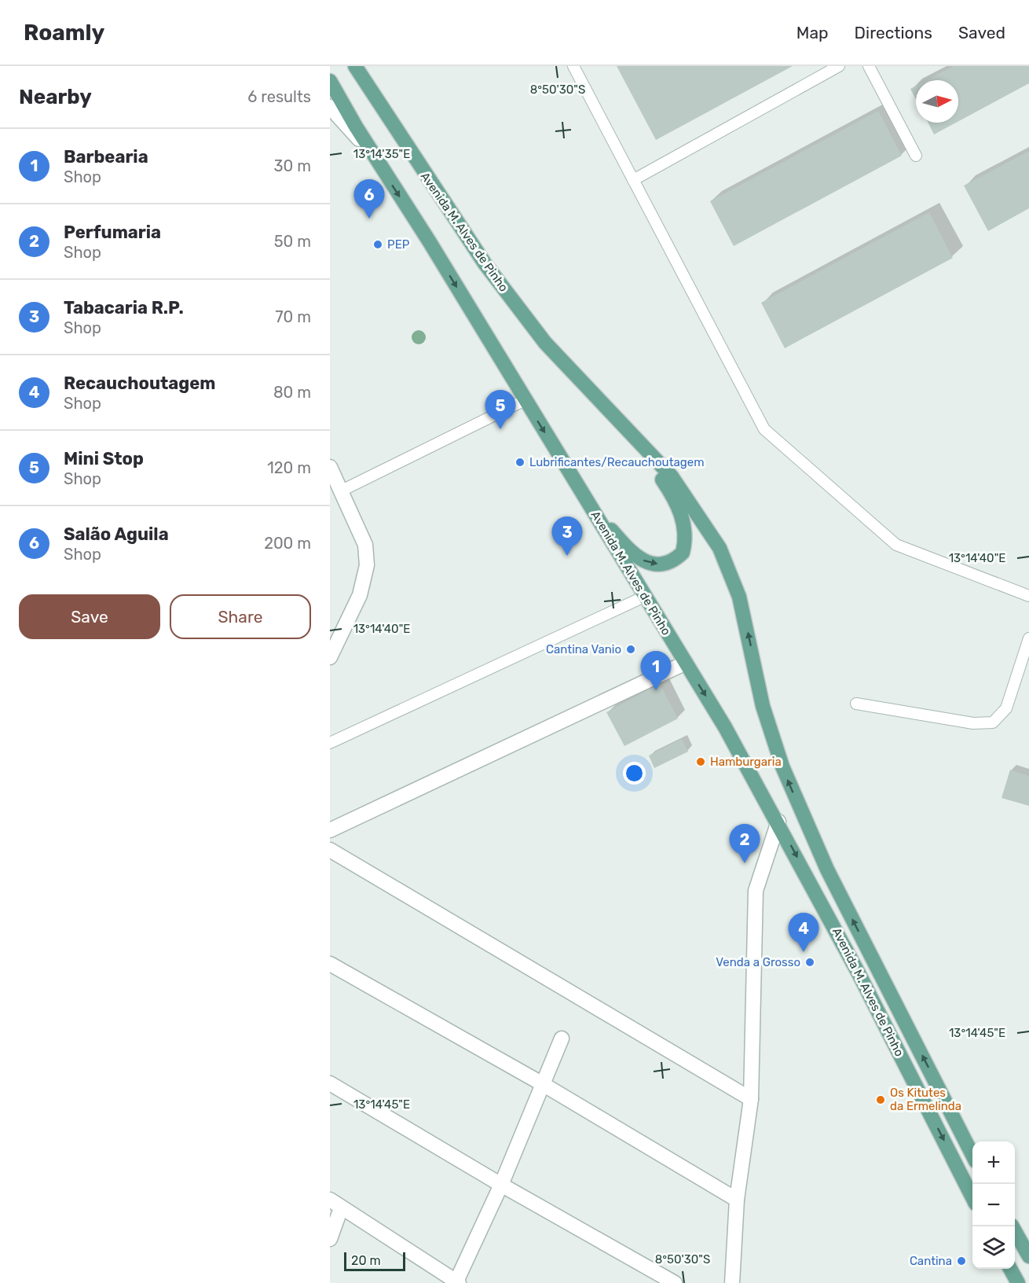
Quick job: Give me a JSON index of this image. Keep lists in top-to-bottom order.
{
  "streets": {
    "main road": ["Avenida M. Alves de Pinho"]
  },
  "places": [
    "PEP",
    "Lubrificantes/Recauchoutagem",
    "Cantina Vanio",
    "Hamburgaria",
    "Venda a Grosso",
    "Os Kitutes da Ermelinda",
    "Cantina"
  ],
  "scale_bar": "20 m",
  "north": "right",
  "page": {
    "header": "Roamly",
    "nav": ["Map", "Directions", "Saved"],
    "heading": ["Nearby", "6 results"],
    "list": [
      {
        "mark": "1",
        "name": "Barbearia",
        "note": "Shop",
        "value": "30 m"
      },
      {
        "mark": "2",
        "name": "Perfumaria",
        "note": "Shop",
        "value": "50 m"
      },
      {
        "mark": "3",
        "name": "Tabacaria R.P.",
        "note": "Shop",
        "value": "70 m"
      },
      {
        "mark": "4",
        "name": "Recauchoutagem",
        "note": "Shop",
        "value": "80 m"
      },
      {
        "mark": "5",
        "name": "Mini Stop",
        "note": "Shop",
        "value": "120 m"
      },
      {
        "mark": "6",
        "name": "Salão Aguila",
        "note": "Shop",
        "value": "200 m"
      }
    ],
    "pins": [
      "6",
      "5",
      "3",
      "1",
      "2",
      "4"
    ],
    "buttons": ["Save", "Share"],
    "map_buttons": ["+", "−"],
    "scale": "20 m"
  },
  "coordinates": [
    "8°50'30\"S",
    "13°14'35\"E",
    "13°14'40\"E",
    "13°14'45\"E"
  ]
}
